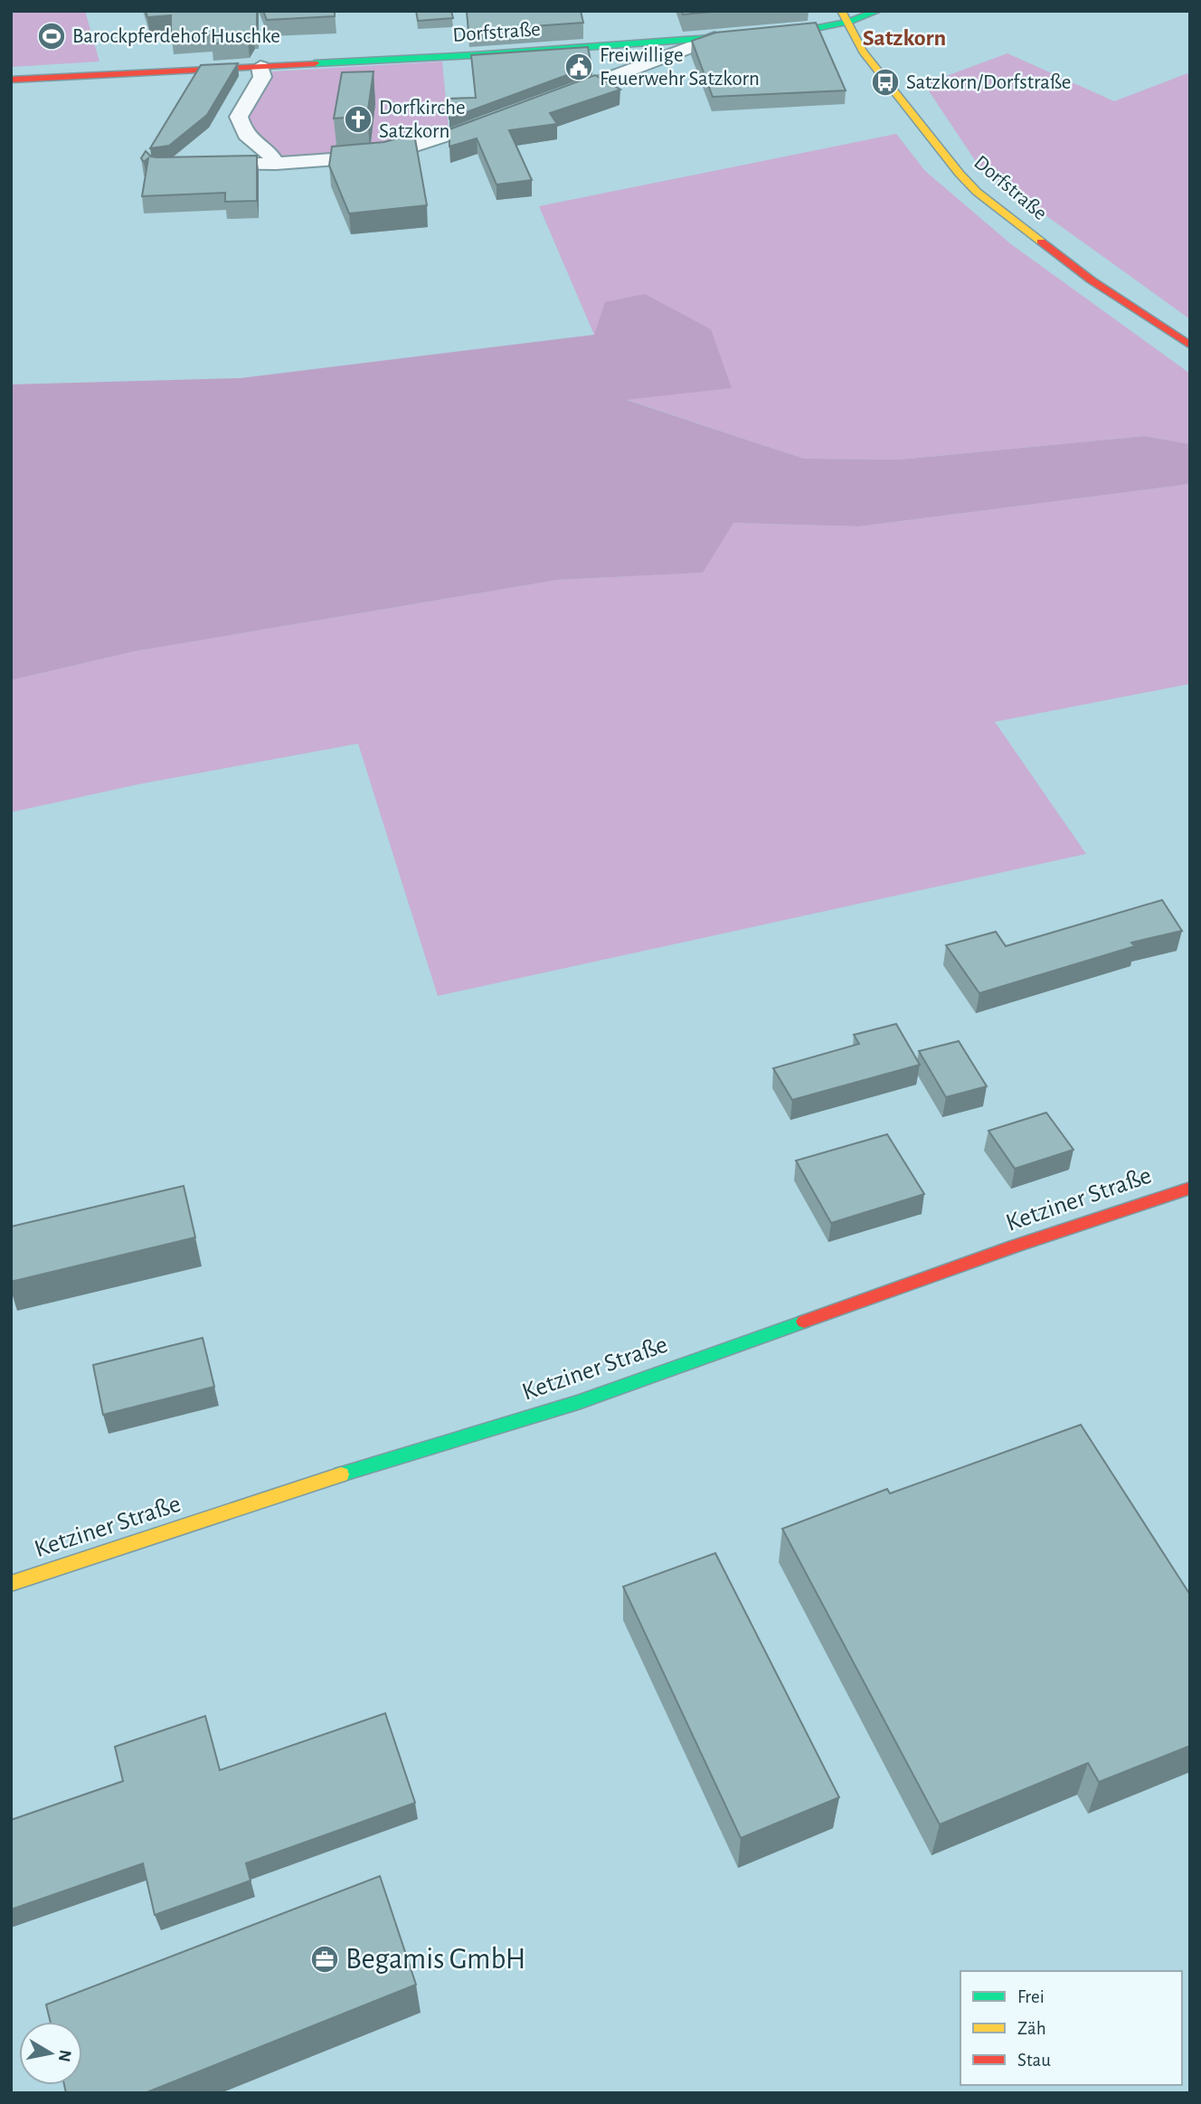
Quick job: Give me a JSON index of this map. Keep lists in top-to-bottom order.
{
  "streets": {
    "street": ["Dorfstraße", "Ketziner Straße"]
  },
  "districts": ["Satzkorn"],
  "places": {
    "sports": ["Barockpferdehof Huschke"],
    "public building": ["Freiwillige Feuerwehr Satzkorn"],
    "bus stop": ["Satzkorn/Dorfstraße"],
    "church": ["Dorfkirche Satzkorn"],
    "office": ["Begamis GmbH"]
  },
  "legend": ["Frei", "Zäh", "Stau"],
  "north": "right"
}
